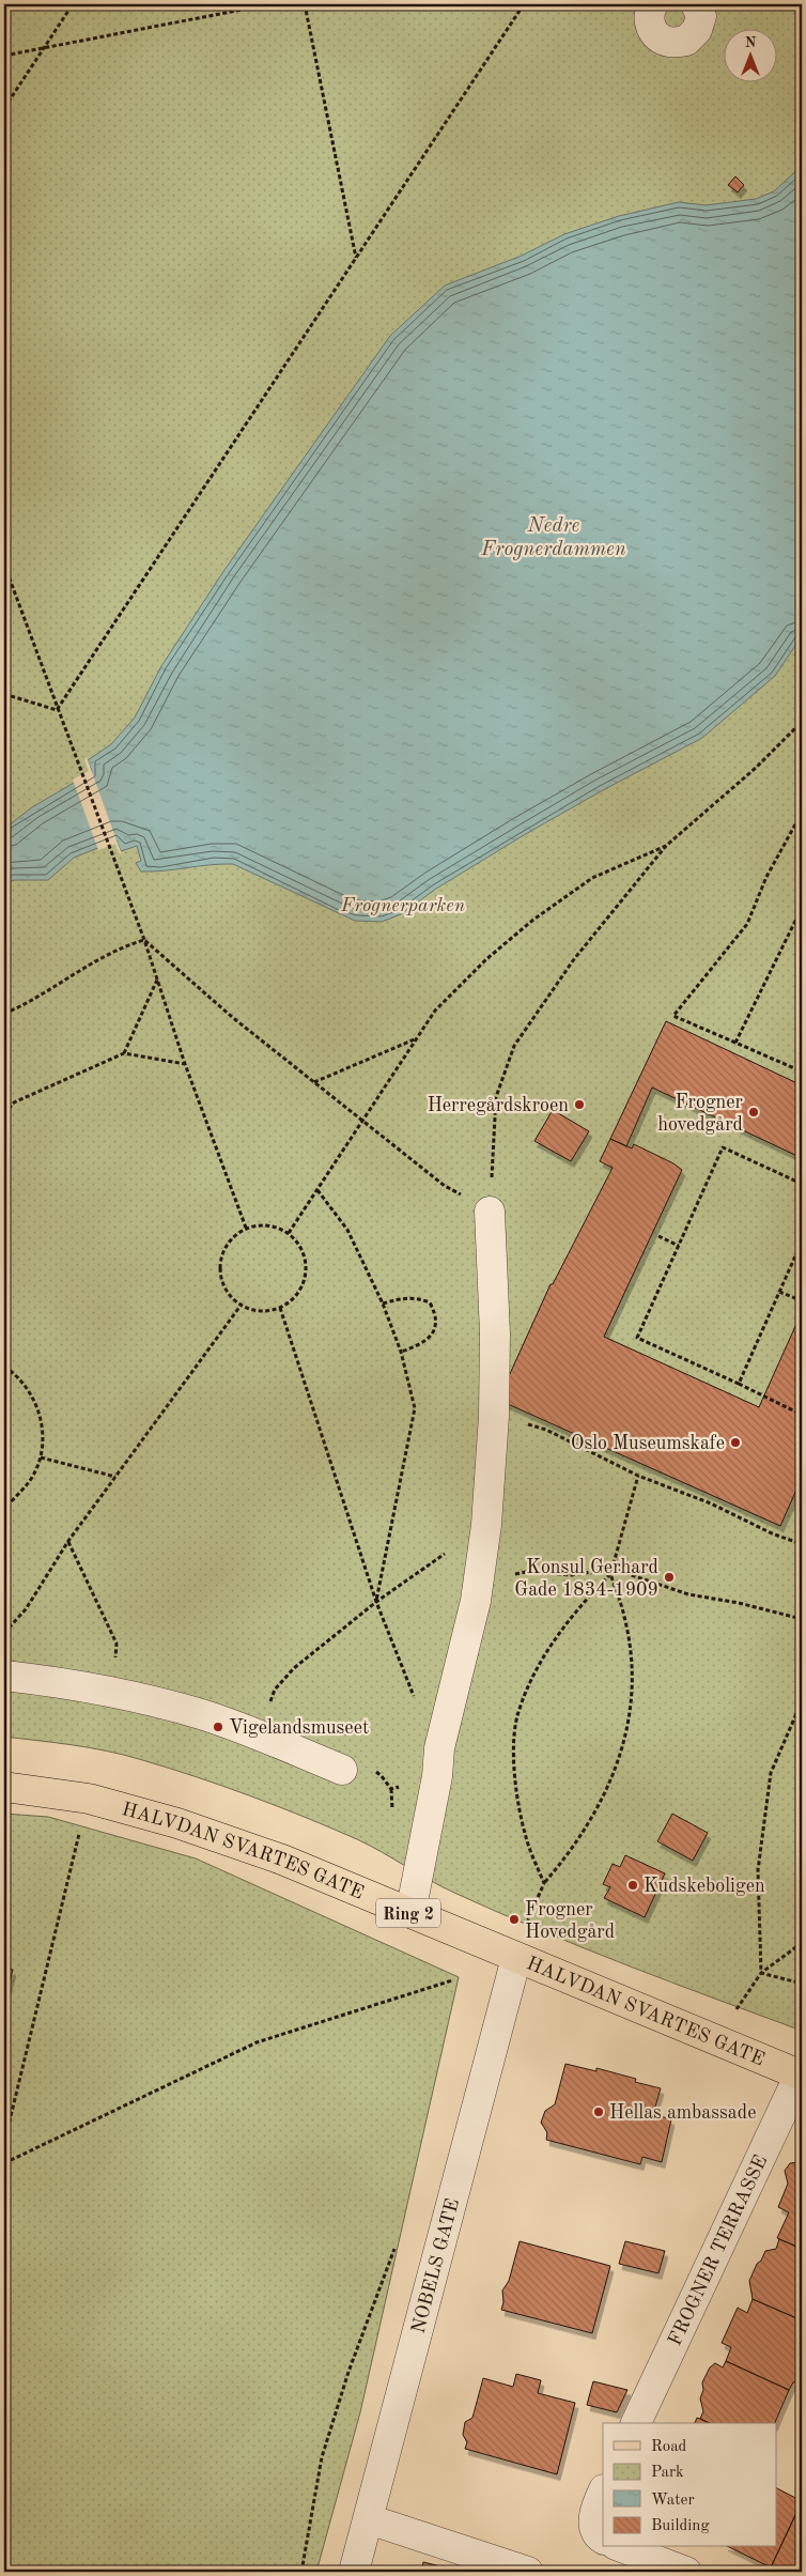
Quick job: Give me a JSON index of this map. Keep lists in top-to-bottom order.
{
  "streets": {
    "main road": ["HALVDAN SVARTES GATE", "Ring 2"],
    "street": ["FROGNER TERRASSE", "NOBELS GATE"]
  },
  "crossings": [
    ["HALVDAN SVARTES GATE", "FROGNER TERRASSE"],
    ["HALVDAN SVARTES GATE", "NOBELS GATE"]
  ],
  "water": ["Nedre Frognerdammen"],
  "parks": ["Frognerparken"],
  "places": [
    "Herregårdskroen",
    "Frogner hovedgård",
    "Oslo Museumskafe",
    "Konsul Gerhard Gade 1834-1909",
    "Vigelandsmuseet",
    "Kudskeboligen",
    "Frogner Hovedgård",
    "Hellas ambassade"
  ],
  "legend": [
    "Road",
    "Park",
    "Water",
    "Building"
  ],
  "north": "top"
}
